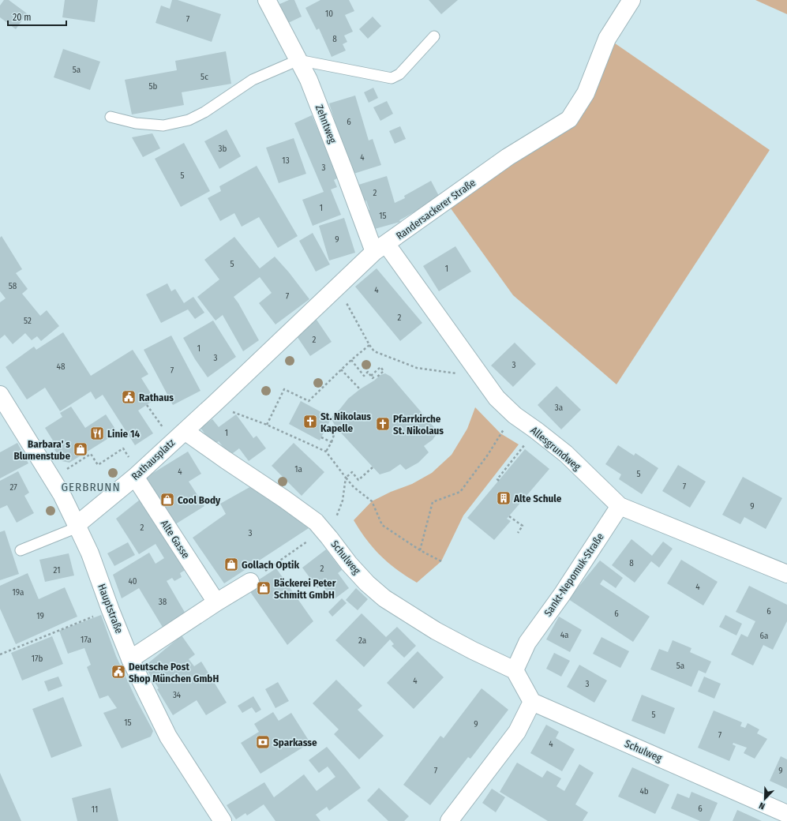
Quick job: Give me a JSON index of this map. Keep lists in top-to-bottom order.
{
  "streets": {
    "street": [
      "Zehntweg",
      "Randersackerer Straße",
      "Allesgrundweg",
      "Rathausplatz",
      "Alte Gasse",
      "Schulweg",
      "Sankt-Nepomuk-Straße",
      "Hauptstraße"
    ]
  },
  "crossings": [
    ["Zehntweg", "Randersackerer Straße"],
    ["Zehntweg", "Allesgrundweg"],
    ["Randersackerer Straße", "Allesgrundweg"],
    ["Randersackerer Straße", "Rathausplatz"],
    ["Allesgrundweg", "Sankt-Nepomuk-Straße"],
    ["Rathausplatz", "Alte Gasse"],
    ["Rathausplatz", "Schulweg"],
    ["Rathausplatz", "Hauptstraße"],
    ["Schulweg", "Sankt-Nepomuk-Straße"]
  ],
  "districts": ["GERBRUNN"],
  "places": {
    "public building": ["Rathaus", "Deutsche Post Shop München GmbH"],
    "church": ["St. Nikolaus Kapelle", "Pfarrkirche St. Nikolaus"],
    "restaurant": ["Linie 14"],
    "shop": [
      "Barbara' s Blumenstube",
      "Cool Body",
      "Gollach Optik",
      "Bäckerei Peter Schmitt GmbH"
    ],
    "building": ["Alte Schule"],
    "bank": ["Sparkasse"]
  },
  "house_numbers": [
    "10",
    "7",
    "8",
    "5a",
    "5c",
    "5b",
    "6",
    "3b",
    "4",
    "13",
    "3",
    "5",
    "2",
    "1",
    "15",
    "9",
    "5",
    "1",
    "58",
    "4",
    "7",
    "2",
    "52",
    "2",
    "1",
    "3",
    "3",
    "48",
    "7",
    "3a",
    "1",
    "1a",
    "4",
    "5",
    "7",
    "27",
    "9",
    "2",
    "3",
    "8",
    "2",
    "21",
    "40",
    "4",
    "19a",
    "38",
    "6",
    "6",
    "19",
    "4a",
    "6a",
    "17a",
    "2a",
    "17b",
    "5a",
    "4",
    "3",
    "34",
    "5",
    "15",
    "9",
    "7",
    "4",
    "7",
    "9",
    "4b",
    "6",
    "11"
  ],
  "scale_bar": "20 m",
  "north": "bottom left"
}
